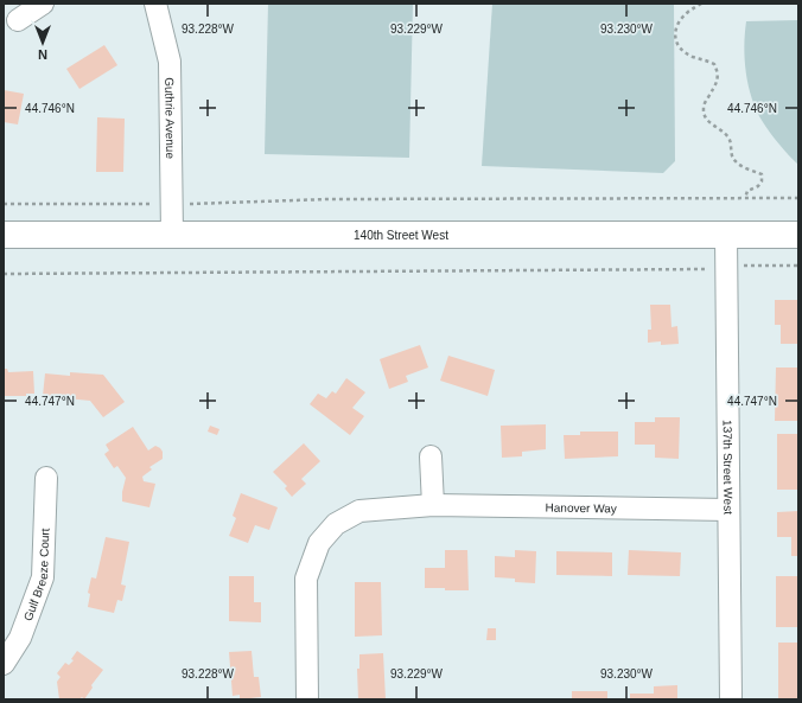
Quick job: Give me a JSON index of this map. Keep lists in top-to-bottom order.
{
  "streets": {
    "street": [
      "Guthrie Avenue",
      "140th Street West",
      "137th Street West",
      "Hanover Way",
      "Gulf Breeze Court"
    ]
  },
  "crossings": [
    ["Guthrie Avenue", "140th Street West"],
    ["140th Street West", "137th Street West"],
    ["137th Street West", "Hanover Way"]
  ],
  "north": "bottom",
  "coordinates": [
    "93.228°W",
    "93.229°W",
    "93.230°W",
    "44.746°N",
    "44.747°N"
  ]
}
